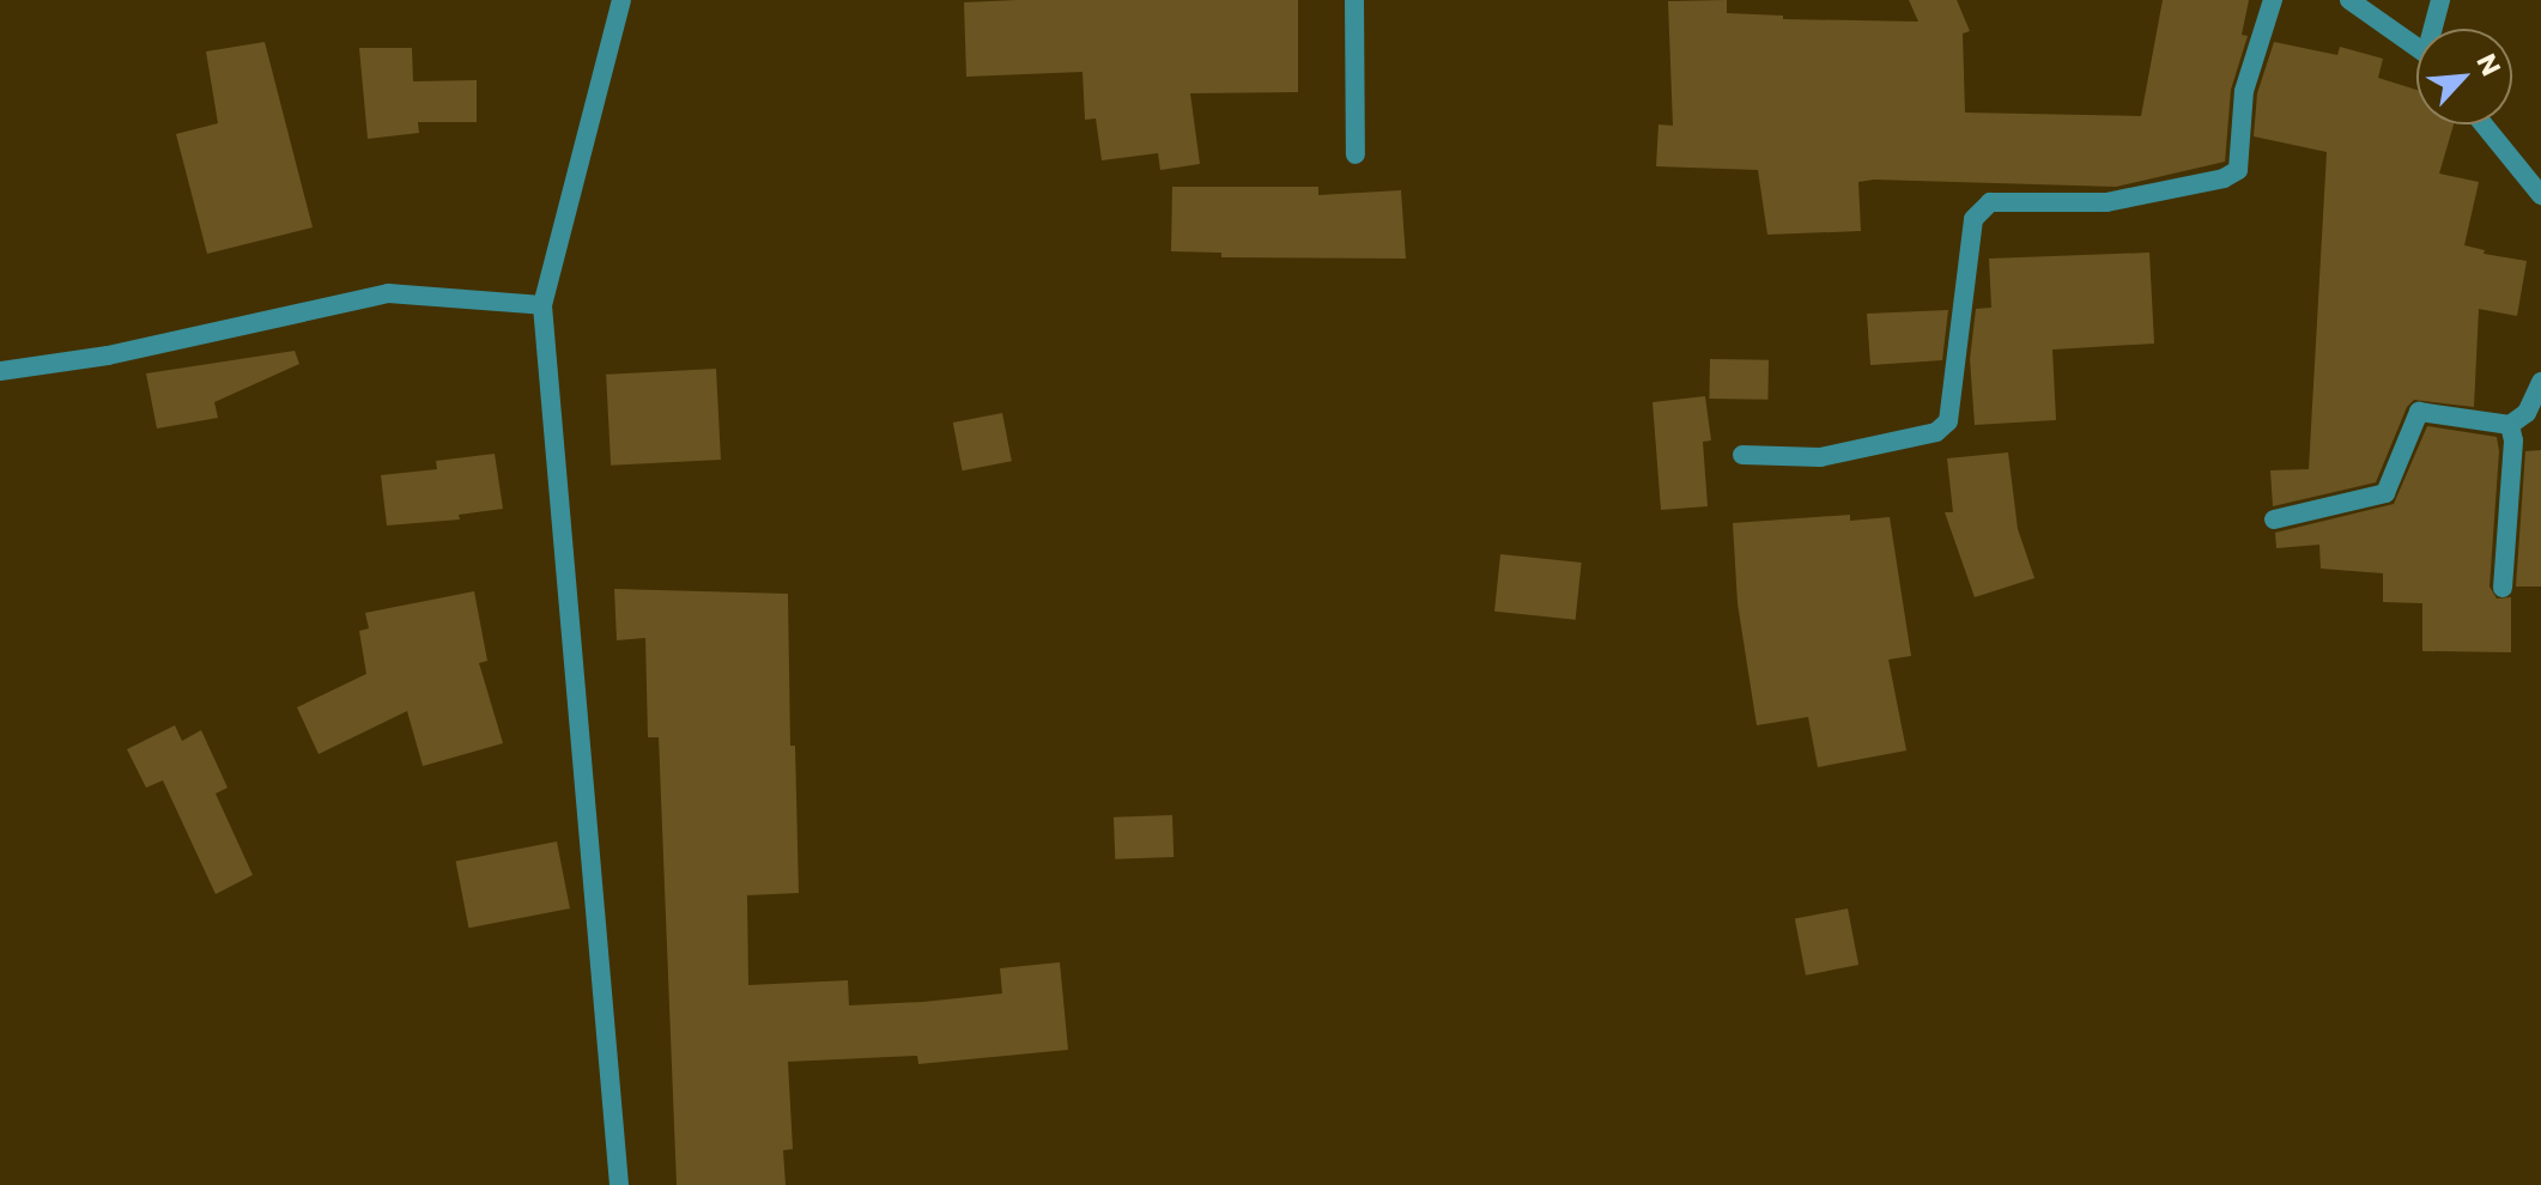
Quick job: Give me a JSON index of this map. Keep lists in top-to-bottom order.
{
  "north": "top right"
}
